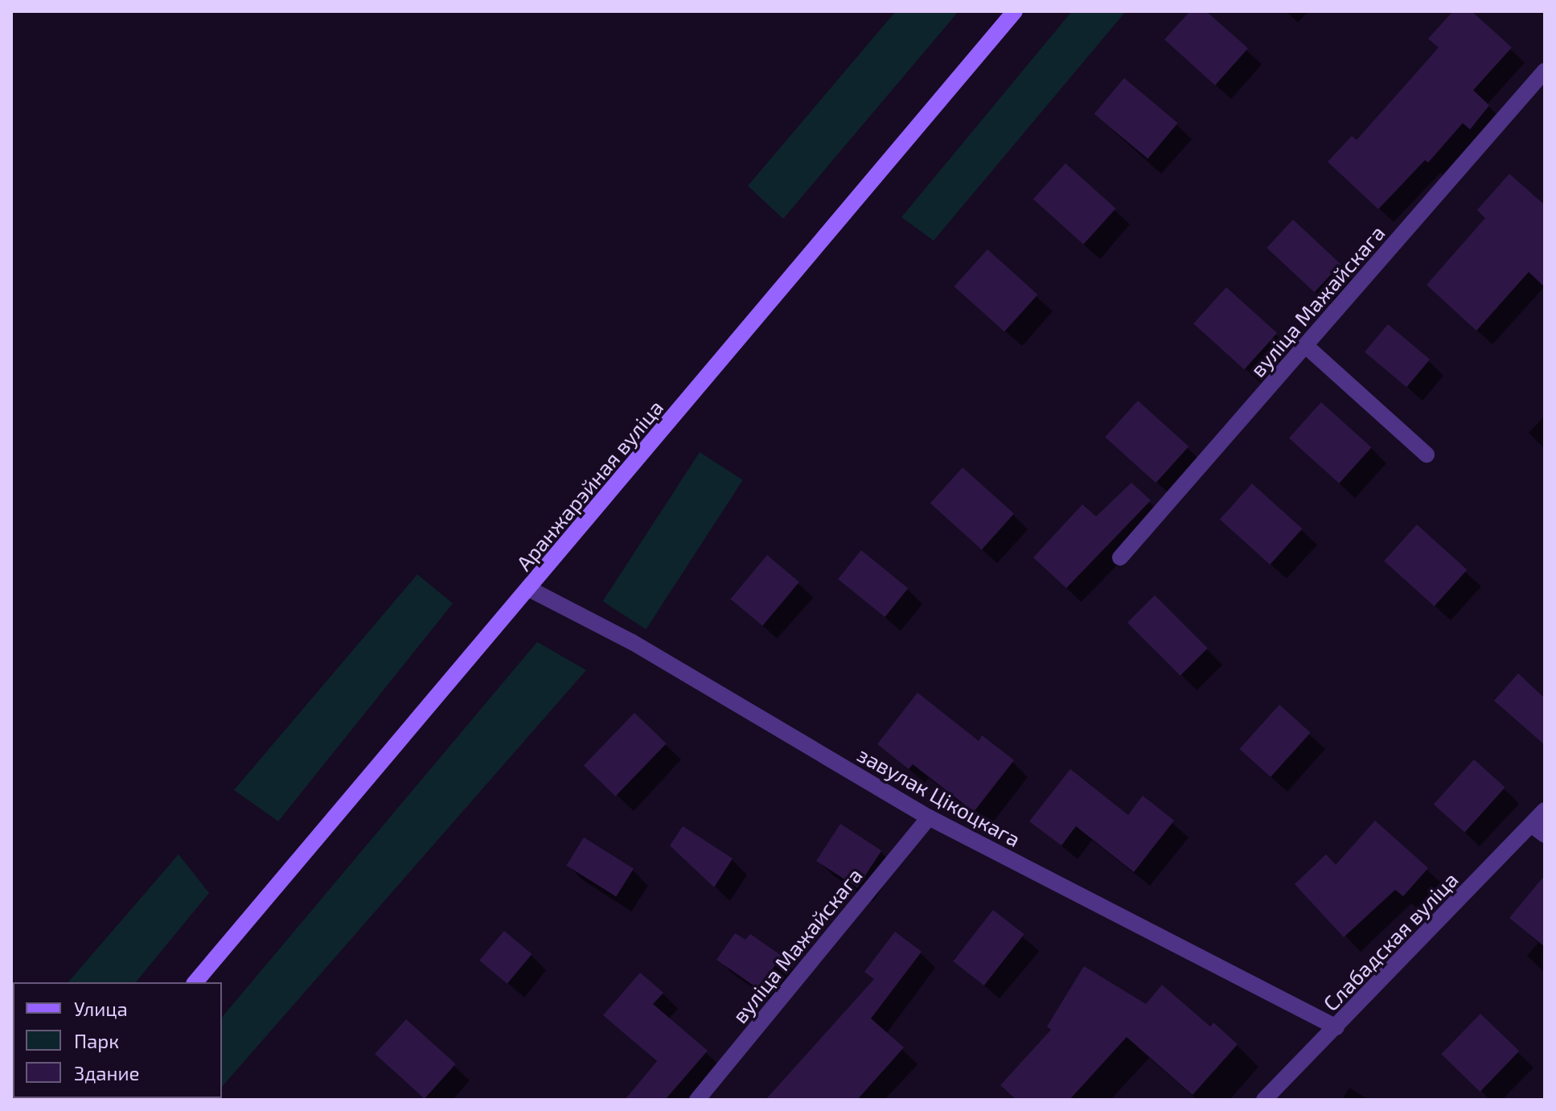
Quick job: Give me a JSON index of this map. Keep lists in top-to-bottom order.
{
  "streets": {
    "main road": ["Аранжарэйная вуліца"],
    "street": ["вуліца Мажайскага", "завулак Цікоцкага", "Слабадская вуліца"]
  },
  "crossings": [
    ["вуліца Мажайскага", "завулак Цікоцкага"],
    ["Аранжарэйная вуліца", "завулак Цікоцкага"],
    ["завулак Цікоцкага", "Слабадская вуліца"]
  ],
  "legend": ["Улица", "Парк", "Здание"]
}
